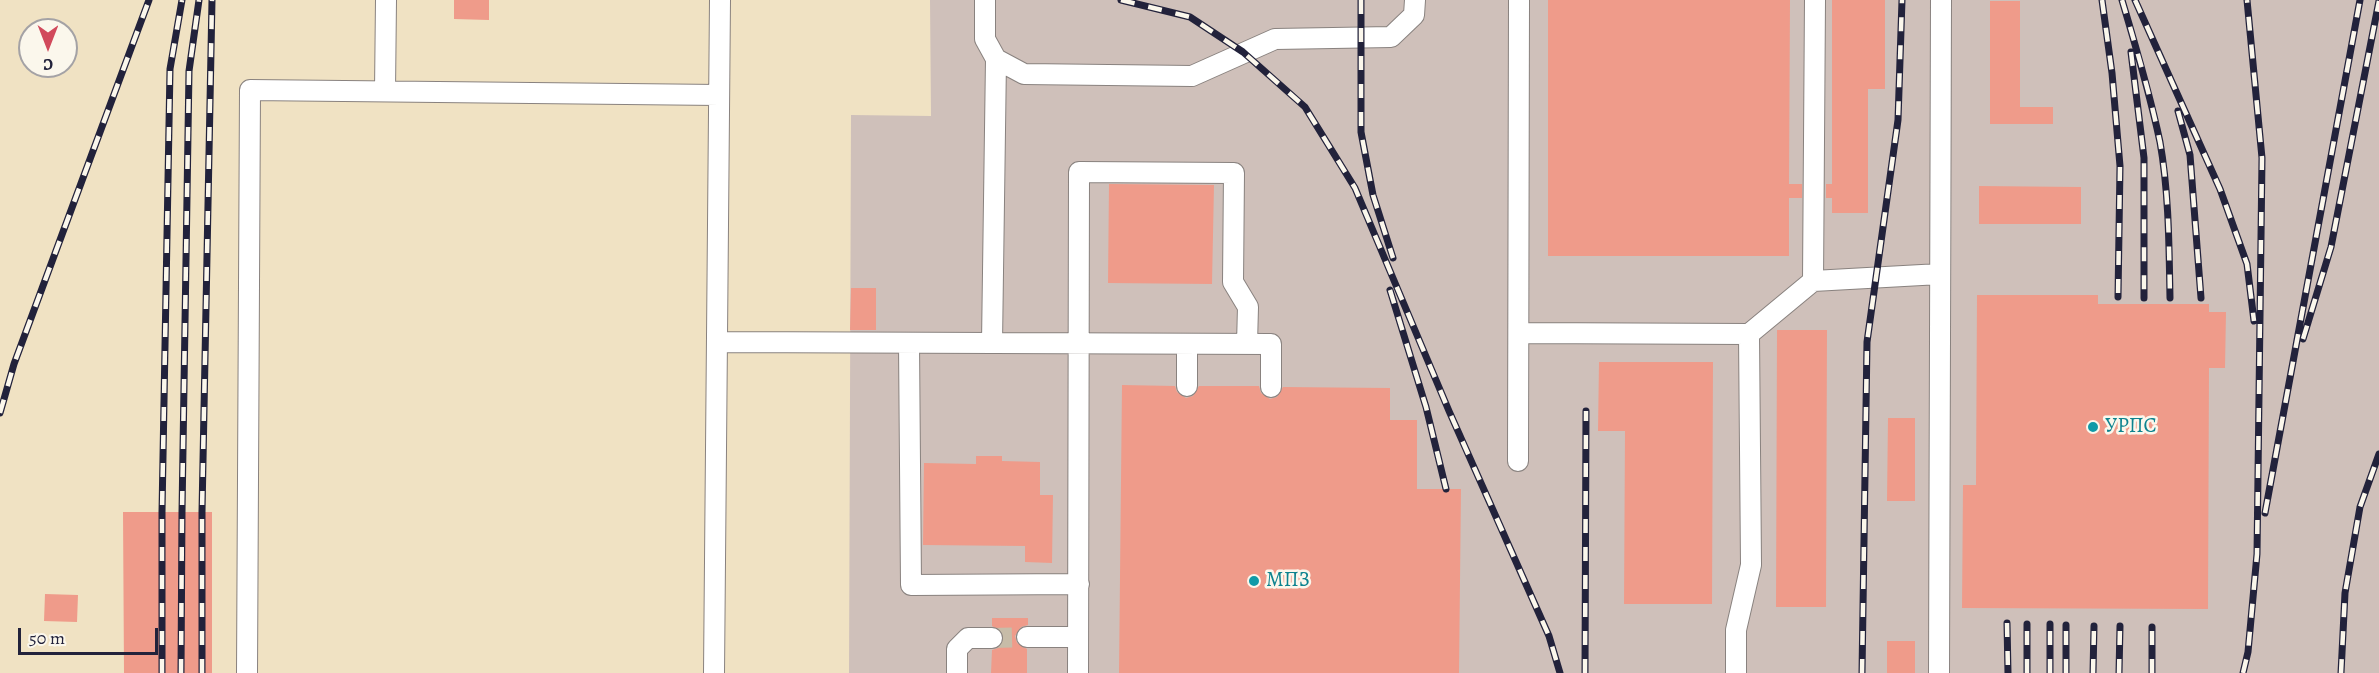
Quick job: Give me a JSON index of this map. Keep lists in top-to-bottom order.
{
  "places": ["УРПС", "МПЗ"],
  "scale_bar": "50 m",
  "north": "bottom"
}
